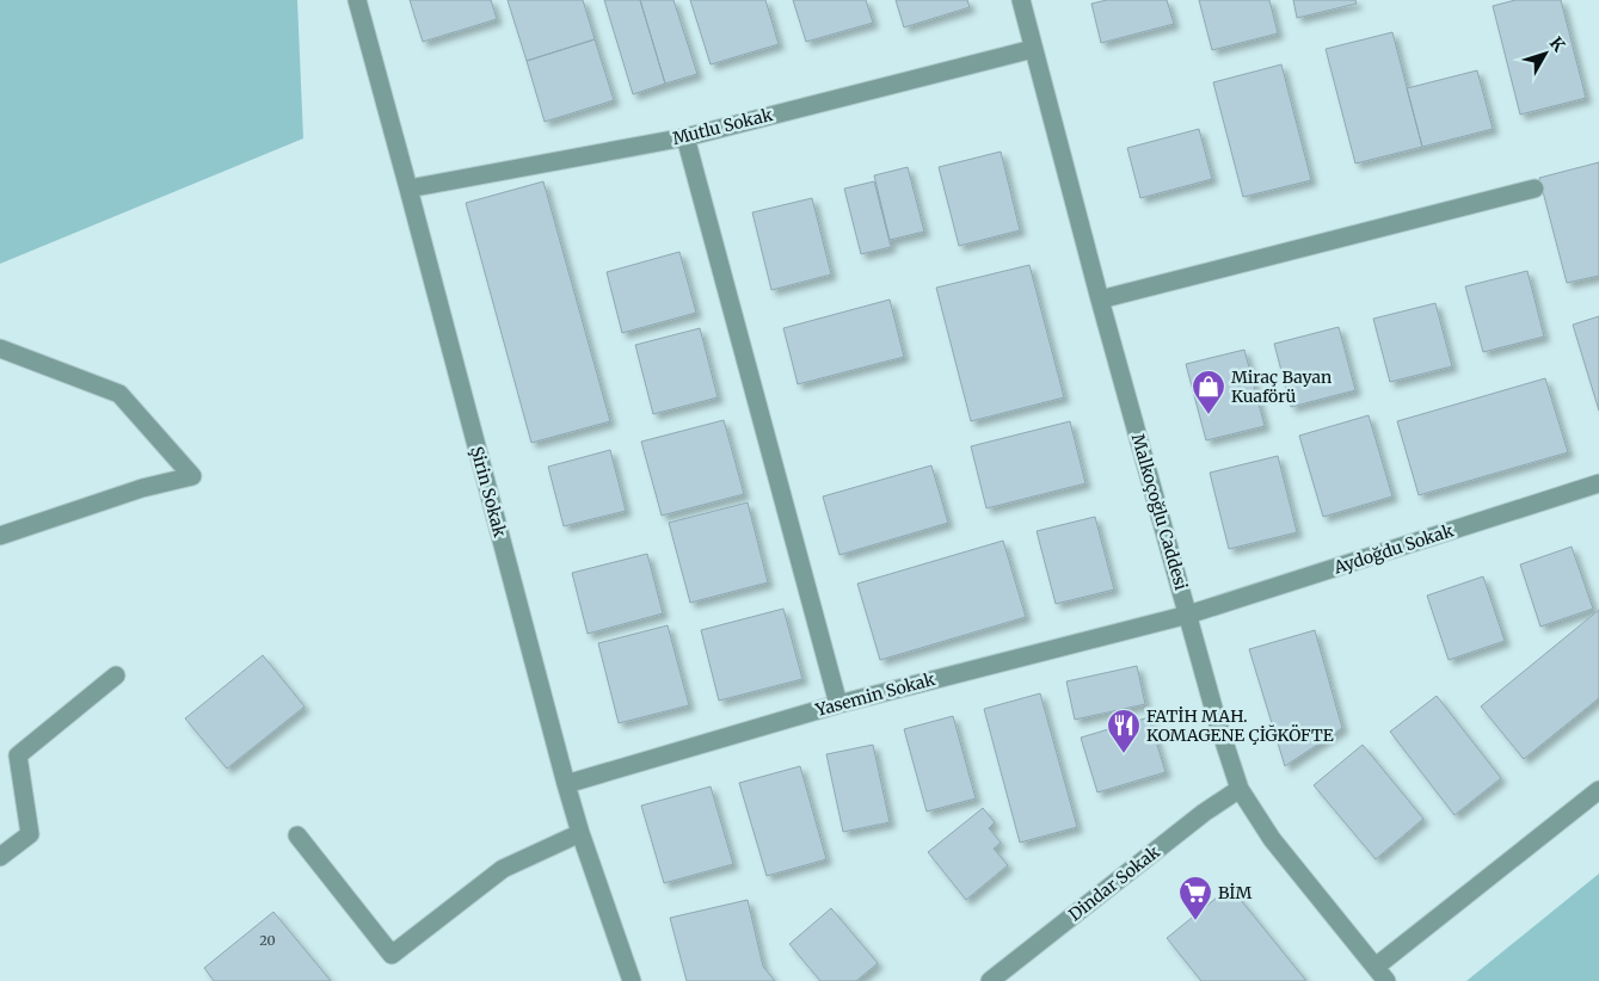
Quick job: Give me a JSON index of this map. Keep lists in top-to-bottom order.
{
  "streets": {
    "street": [
      "Mutlu Sokak",
      "Şirin Sokak",
      "Malkoçoğlu Caddesi",
      "Aydoğdu Sokak",
      "Yasemin Sokak",
      "Dindar Sokak"
    ]
  },
  "crossings": [
    ["Mutlu Sokak", "Şirin Sokak"],
    ["Mutlu Sokak", "Malkoçoğlu Caddesi"],
    ["Şirin Sokak", "Yasemin Sokak"],
    ["Malkoçoğlu Caddesi", "Aydoğdu Sokak"],
    ["Malkoçoğlu Caddesi", "Yasemin Sokak"],
    ["Malkoçoğlu Caddesi", "Dindar Sokak"],
    ["Aydoğdu Sokak", "Yasemin Sokak"]
  ],
  "places": {
    "shop": ["Miraç Bayan Kuaförü"],
    "restaurant": ["FATİH MAH. KOMAGENE ÇİĞKÖFTE"],
    "supermarket": ["BİM"]
  },
  "house_numbers": ["20"],
  "north": "top right"
}
